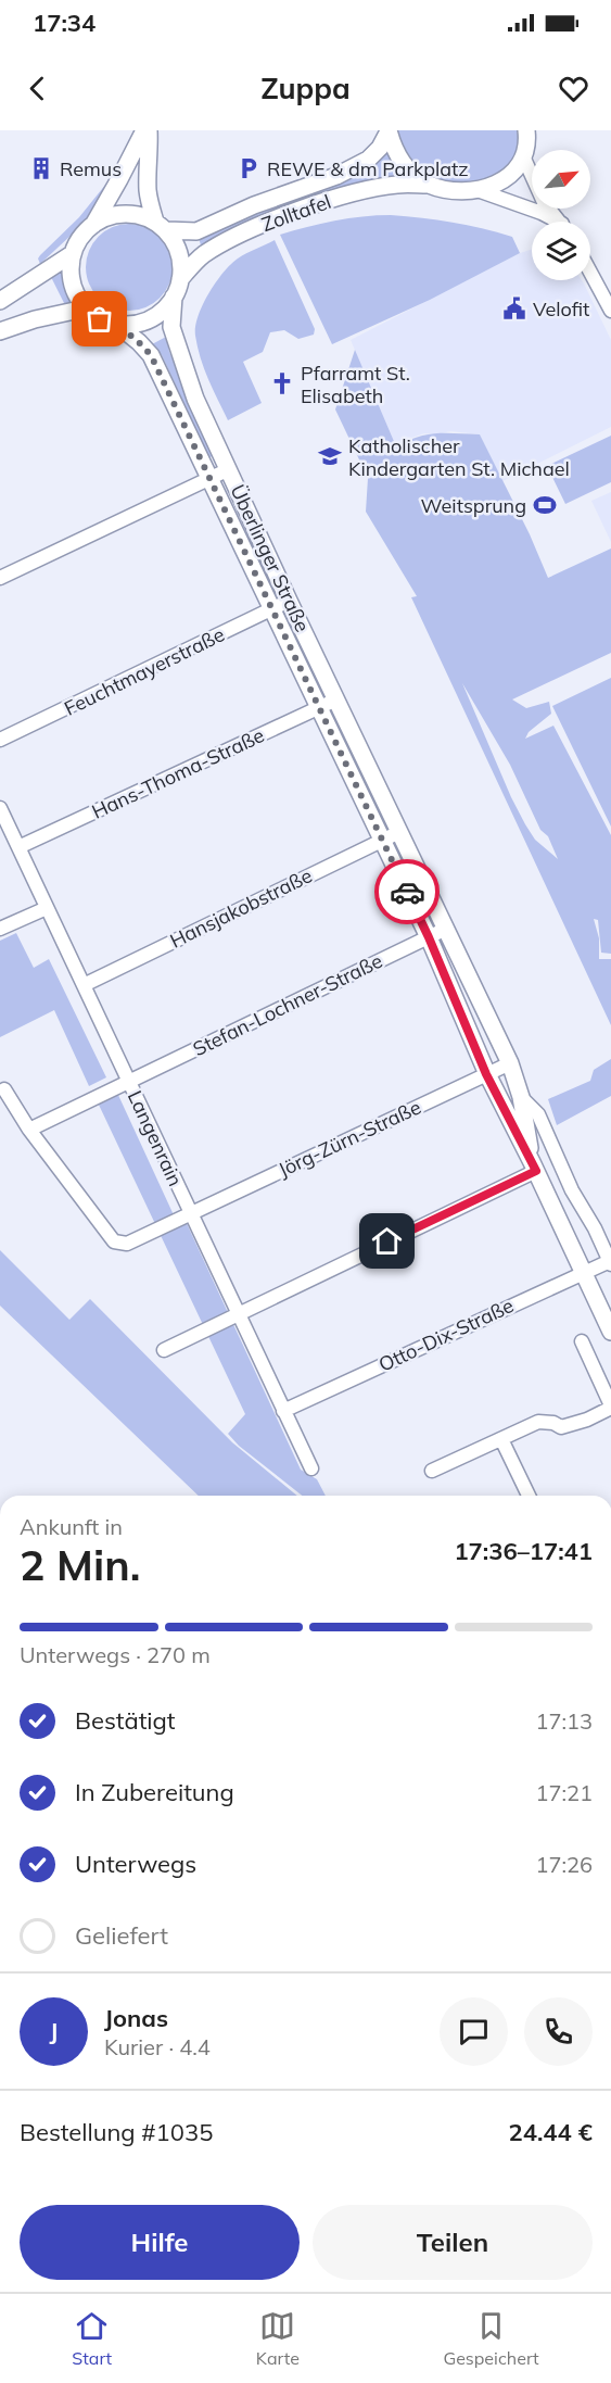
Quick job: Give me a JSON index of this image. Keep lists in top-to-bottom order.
{
  "streets": {
    "street": [
      "Zolltafel",
      "Überlinger Straße",
      "Feuchtmayerstraße",
      "Hans-Thoma-Straße",
      "Hansjakobstraße",
      "Stefan-Lochner-Straße",
      "Langenrain",
      "Jörg-Zürn-Straße",
      "Otto-Dix-Straße"
    ]
  },
  "crossings": [
    ["Zolltafel", "Überlinger Straße"],
    ["Überlinger Straße", "Feuchtmayerstraße"],
    ["Überlinger Straße", "Hans-Thoma-Straße"],
    ["Überlinger Straße", "Hansjakobstraße"],
    ["Überlinger Straße", "Stefan-Lochner-Straße"],
    ["Überlinger Straße", "Jörg-Zürn-Straße"],
    ["Überlinger Straße", "Otto-Dix-Straße"],
    ["Hans-Thoma-Straße", "Langenrain"],
    ["Hansjakobstraße", "Langenrain"],
    ["Stefan-Lochner-Straße", "Langenrain"],
    ["Stefan-Lochner-Straße", "Jörg-Zürn-Straße"],
    ["Langenrain", "Jörg-Zürn-Straße"],
    ["Langenrain", "Otto-Dix-Straße"]
  ],
  "places": {
    "building": ["Remus"],
    "parking": ["REWE & dm Parkplatz"],
    "public building": ["Velofit"],
    "church": ["Pfarramt St. Elisabeth"],
    "school or university": ["Katholischer Kindergarten St. Michael"],
    "sports": ["Weitsprung"]
  },
  "north": "top right",
  "page": {
    "status": "17:34",
    "header": "Zuppa",
    "heading": ["2 Min.", "Ankunft in", "17:36–17:41"],
    "panel": [
      "Jonas",
      "Kurier · 4.4",
      "Bestellung #1035",
      "24.44 €"
    ],
    "bar": "Unterwegs · 270 m",
    "list": [
      ["Bestätigt", "17:13"],
      ["In Zubereitung", "17:21"],
      ["Unterwegs", "17:26"],
      "Geliefert"
    ],
    "round": "J",
    "buttons": ["Hilfe", "Teilen"],
    "tabs": ["Start", "Karte", "Gespeichert"]
  }
}
